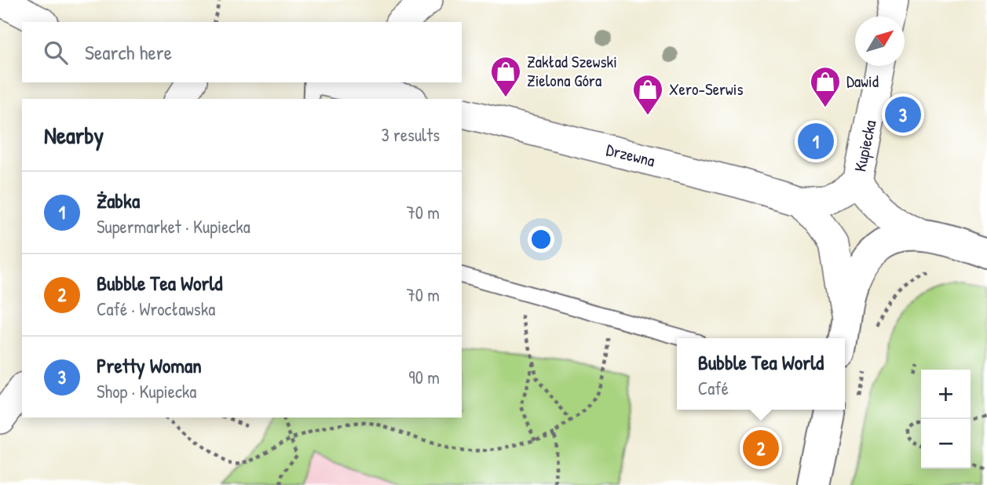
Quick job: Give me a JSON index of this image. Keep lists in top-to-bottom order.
{
  "streets": {
    "street": ["Kupiecka", "Drzewna"]
  },
  "crossings": [
    ["Kupiecka", "Drzewna"]
  ],
  "places": {
    "shop": ["Zakład Szewski Zielona Góra", "Dawid", "Xero-Serwis"]
  },
  "north": "top right",
  "page": {
    "search": "Search here",
    "pins": ["3", "1", "2"],
    "heading": ["Nearby", "3 results"],
    "list": [
      {
        "mark": "1",
        "name": "Żabka",
        "note": "Supermarket · Kupiecka",
        "value": "70 m"
      },
      {
        "mark": "2",
        "name": "Bubble Tea World",
        "note": "Café · Wrocławska",
        "value": "70 m"
      },
      {
        "mark": "3",
        "name": "Pretty Woman",
        "note": "Shop · Kupiecka",
        "value": "90 m"
      }
    ],
    "popup": ["Bubble Tea World", "Café"],
    "map_buttons": ["+", "−"]
  }
}
